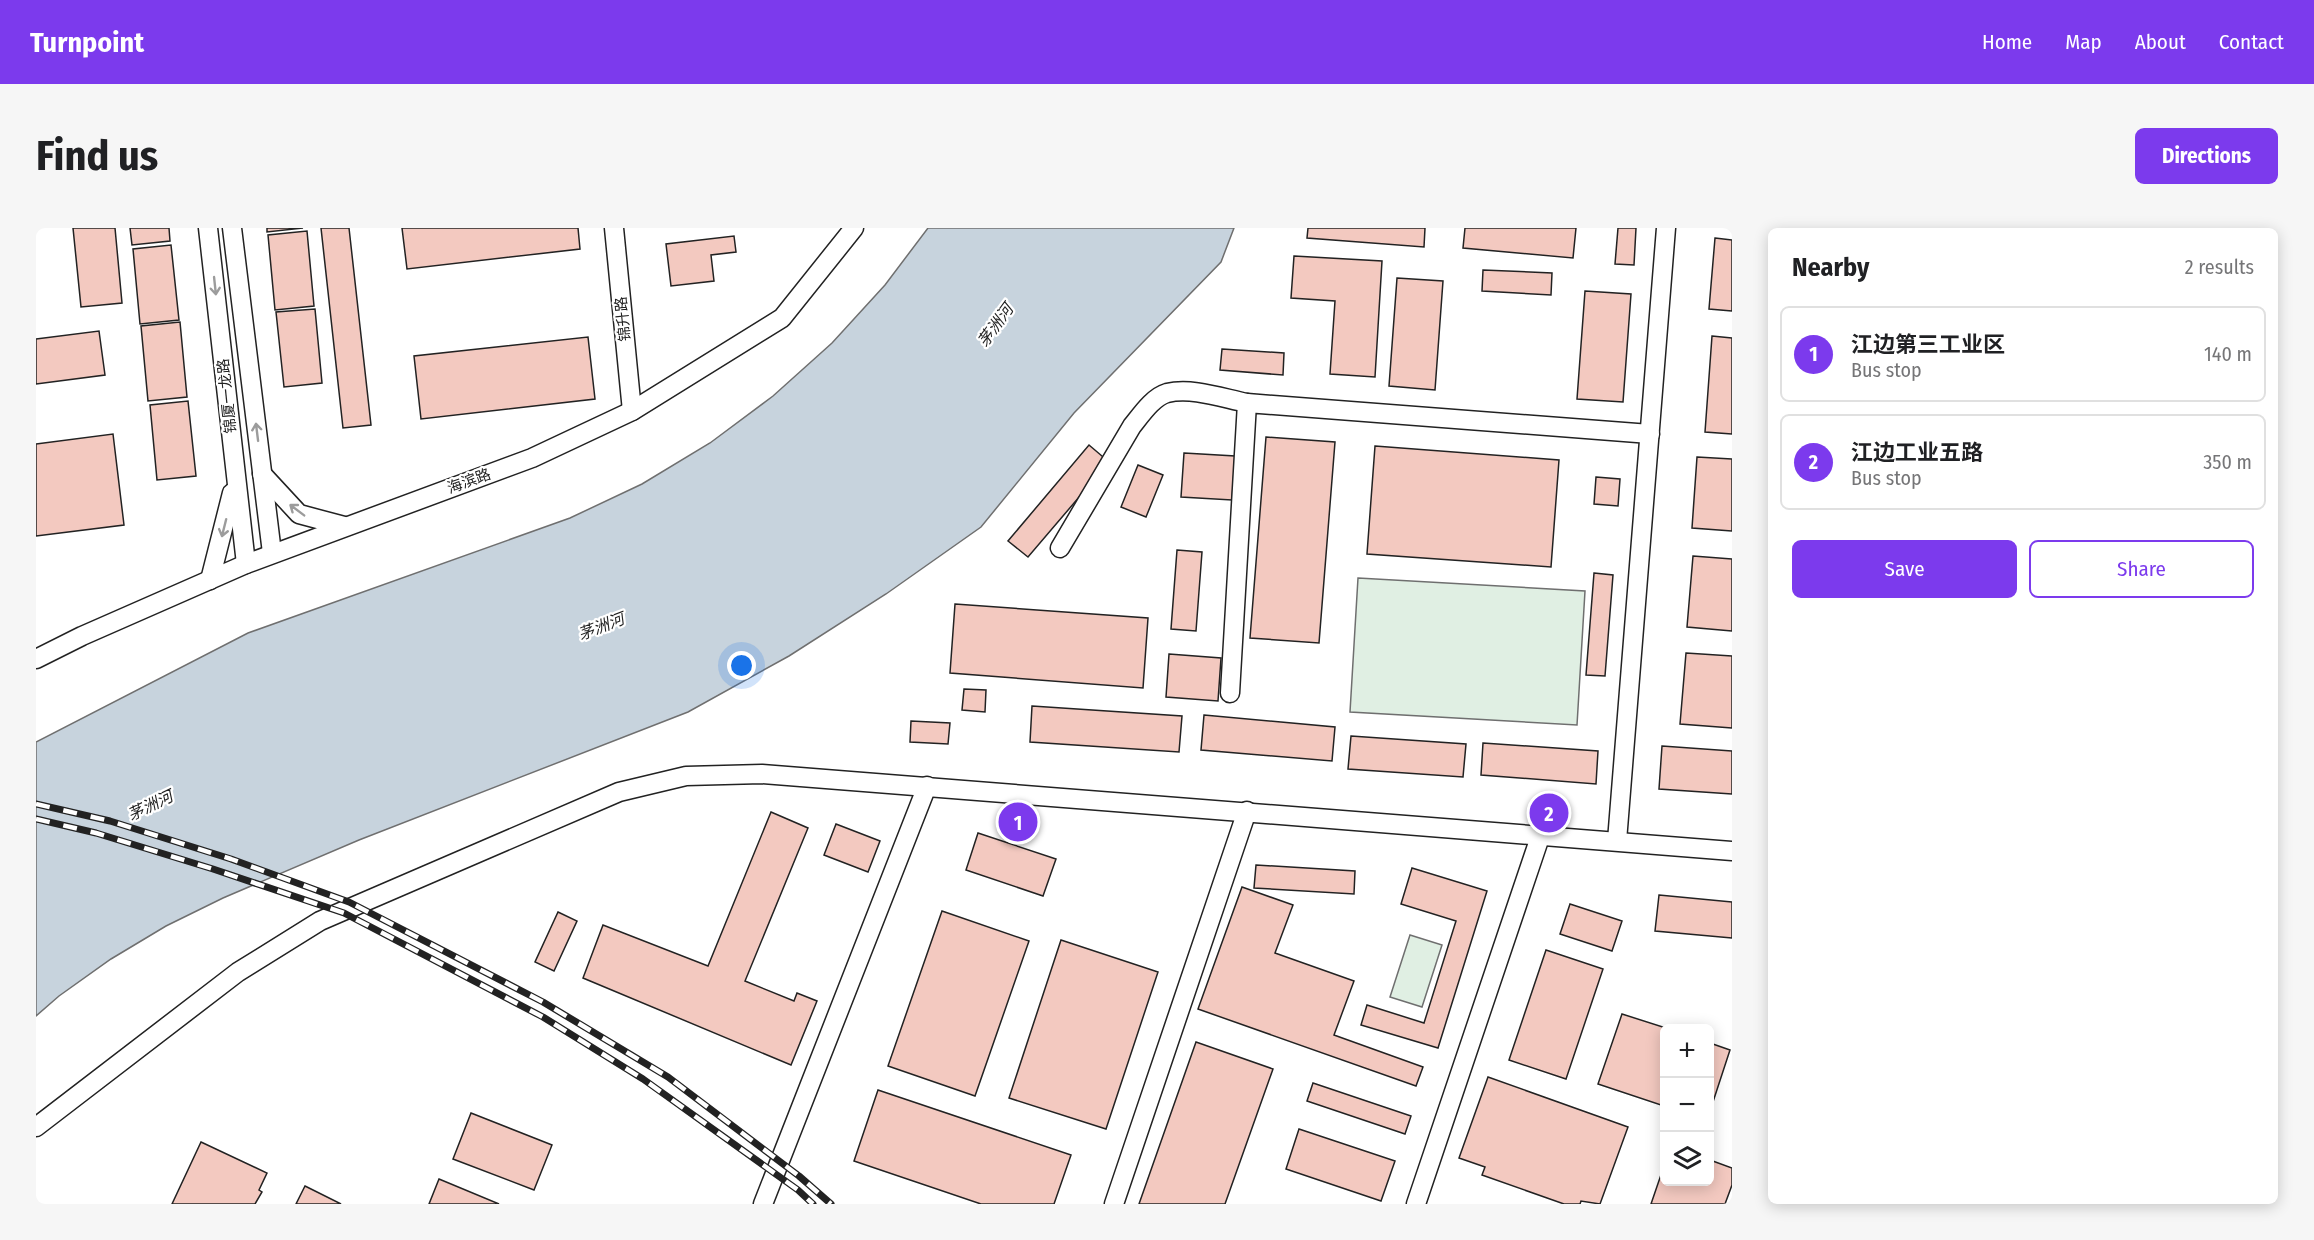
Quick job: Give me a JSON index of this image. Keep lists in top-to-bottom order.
{
  "streets": {
    "street": ["锦升路", "锦厦一龙路", "海滨路"]
  },
  "crossings": [
    ["锦升路", "海滨路"],
    ["锦厦一龙路", "海滨路"]
  ],
  "water": ["茅洲河"],
  "page": {
    "header": "Turnpoint",
    "nav": [
      "Home",
      "Map",
      "About",
      "Contact"
    ],
    "buttons": [
      "Directions",
      ["Save", "Share"]
    ],
    "title": "Find us",
    "heading": ["Nearby", "2 results"],
    "list": [
      {
        "mark": "1",
        "name": "江边第三工业区",
        "note": "Bus stop",
        "value": "140 m"
      },
      {
        "mark": "2",
        "name": "江边工业五路",
        "note": "Bus stop",
        "value": "350 m"
      }
    ],
    "pins": ["2", "1"],
    "map_buttons": ["+", "−"]
  }
}
